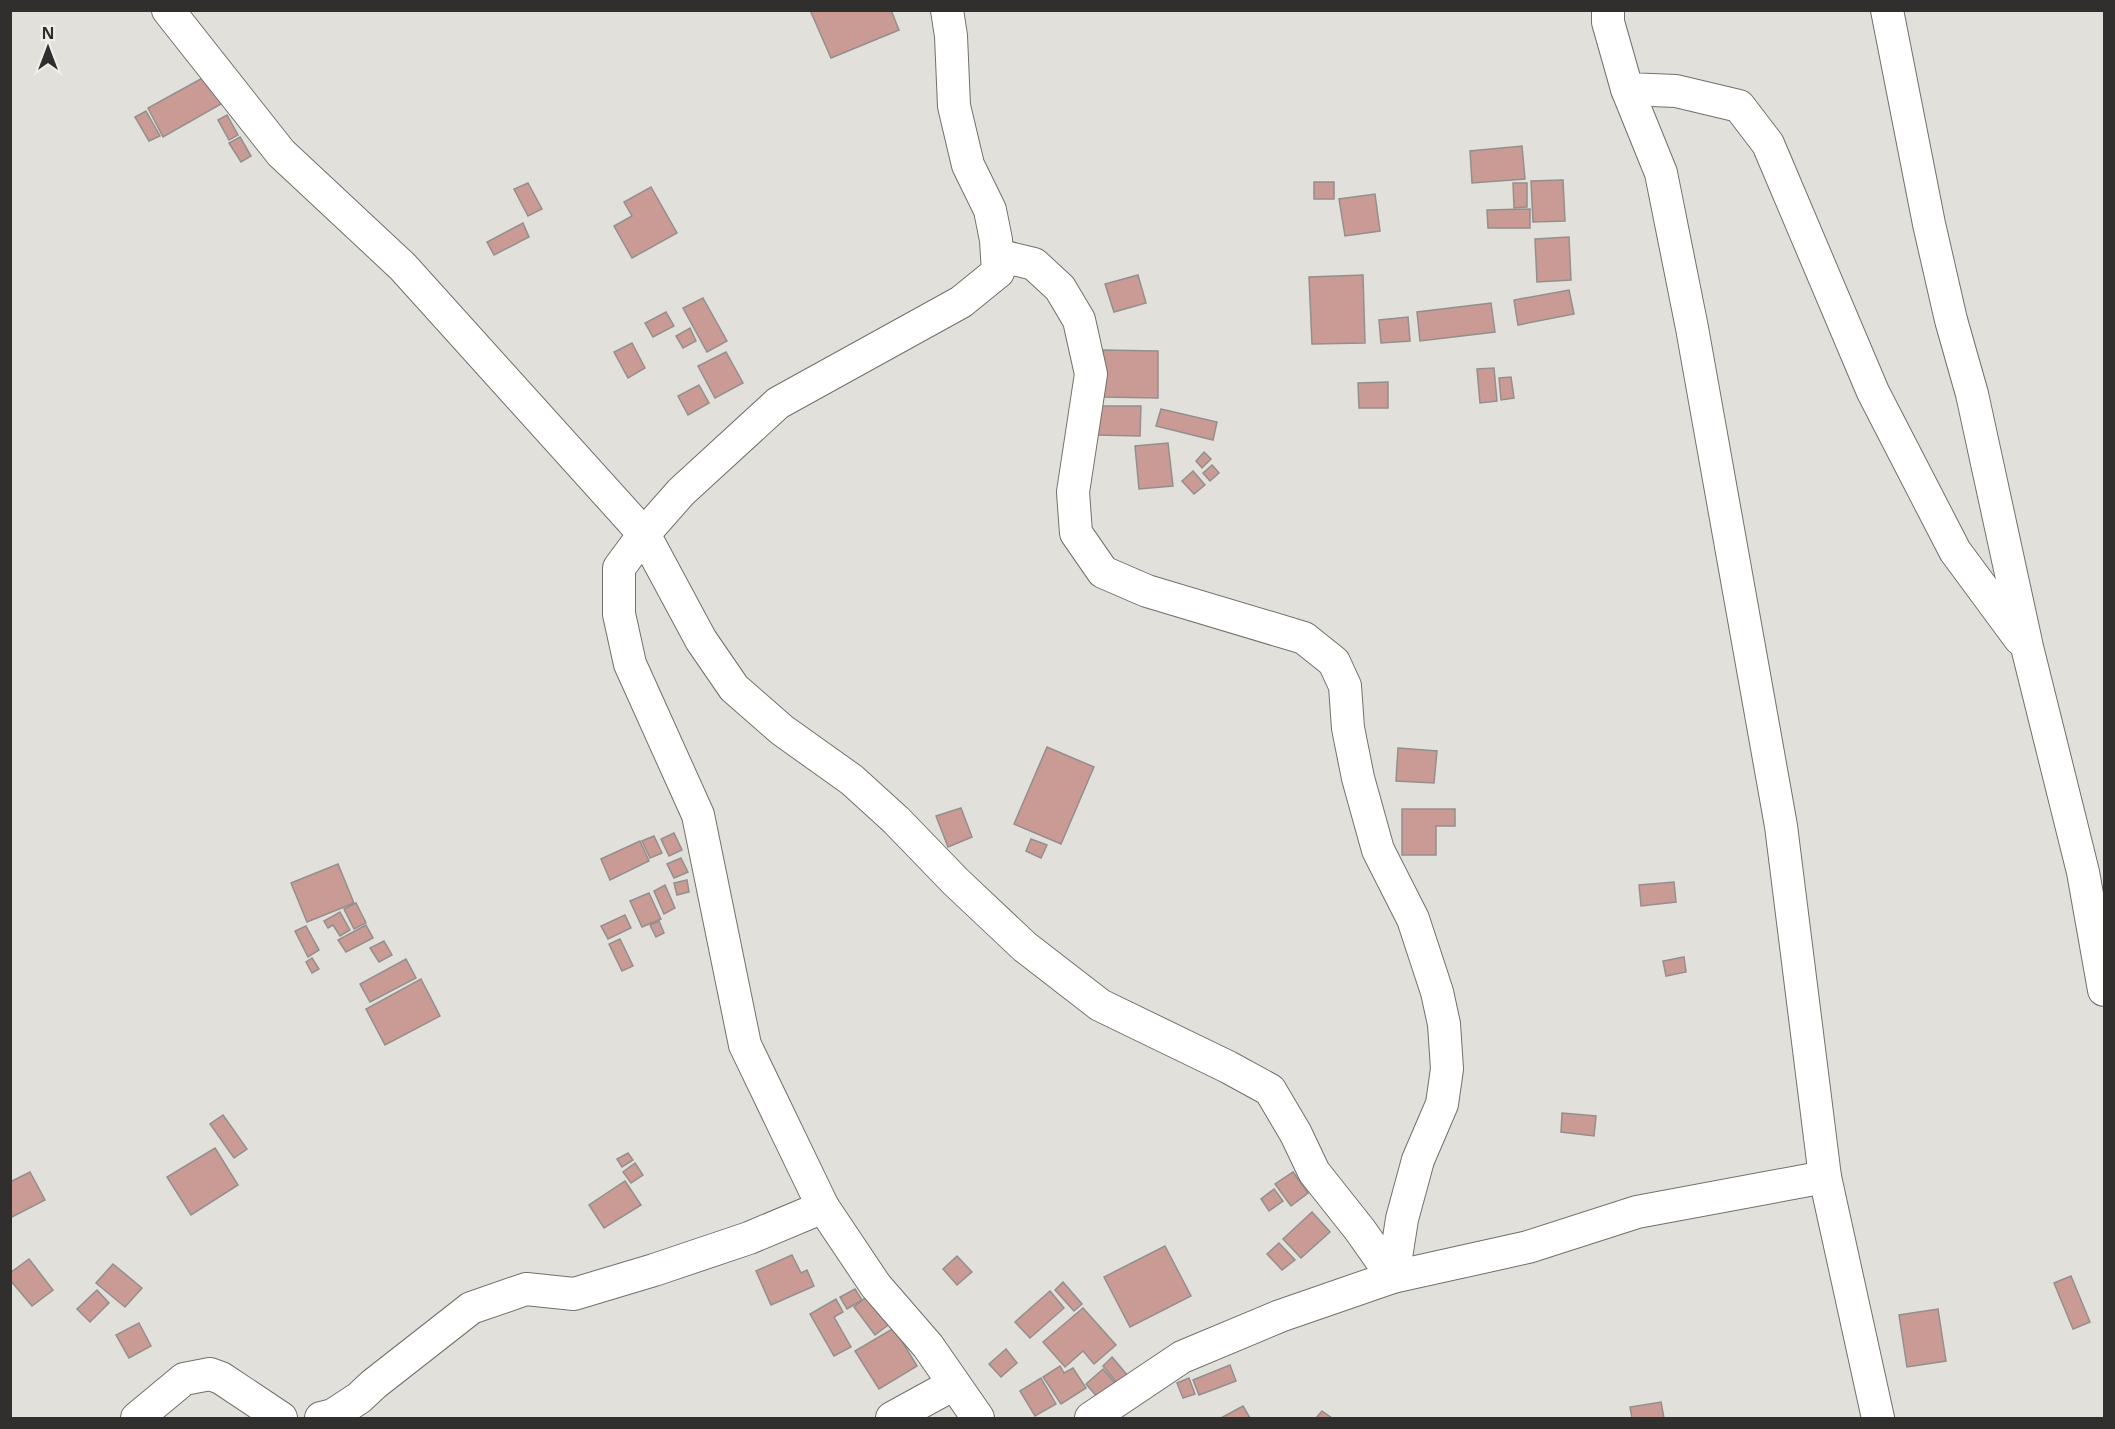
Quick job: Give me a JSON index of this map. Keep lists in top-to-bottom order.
{
  "north": "top"
}
